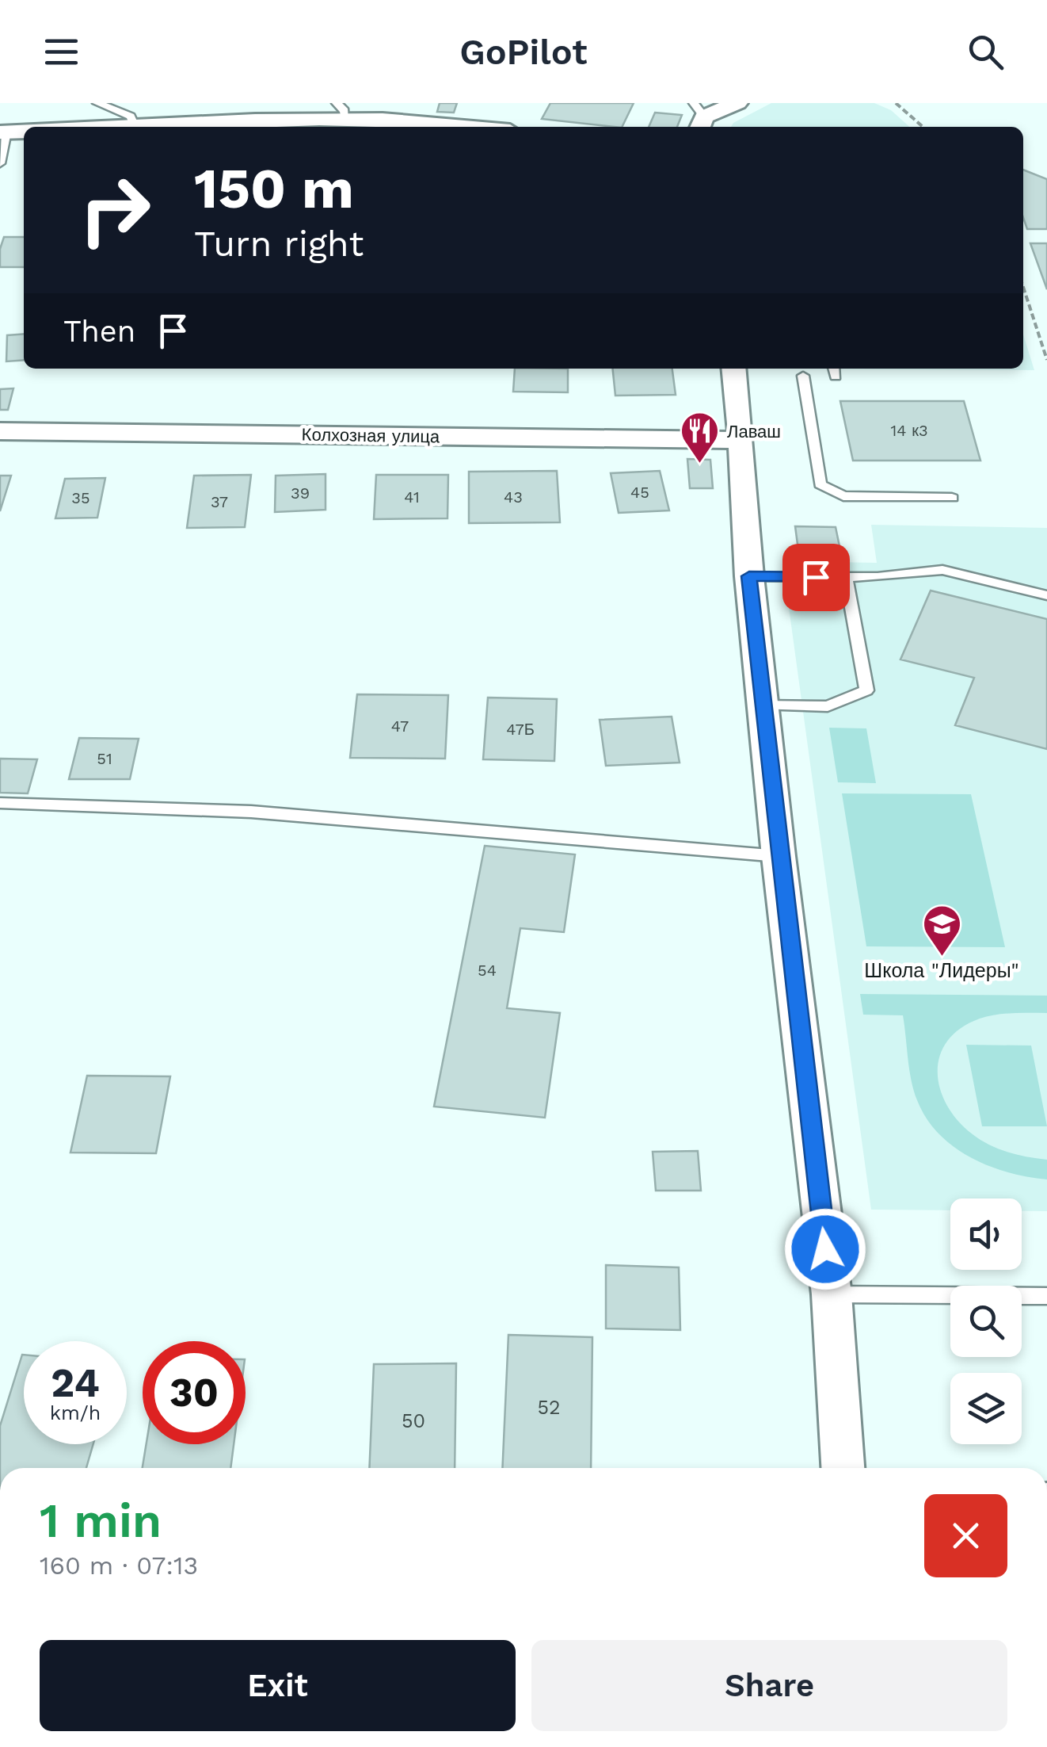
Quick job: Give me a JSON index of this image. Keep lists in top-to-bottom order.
{
  "streets": {
    "street": ["Колхозная улица"]
  },
  "places": {
    "restaurant": ["Лаваш"],
    "school or university": ["Школа \"Лидеры\""]
  },
  "house_numbers": [
    "14 к3",
    "45",
    "39",
    "41",
    "43",
    "35",
    "37",
    "47",
    "47Б",
    "51",
    "54",
    "52",
    "50"
  ],
  "page": {
    "header": "GoPilot",
    "turn": ["150 m", "Turn right"],
    "then": "Then",
    "speed": "24 km/h",
    "limit": "30",
    "heading": ["1 min", "160 m · 07:13"],
    "buttons": ["Exit", "Share"]
  }
}
